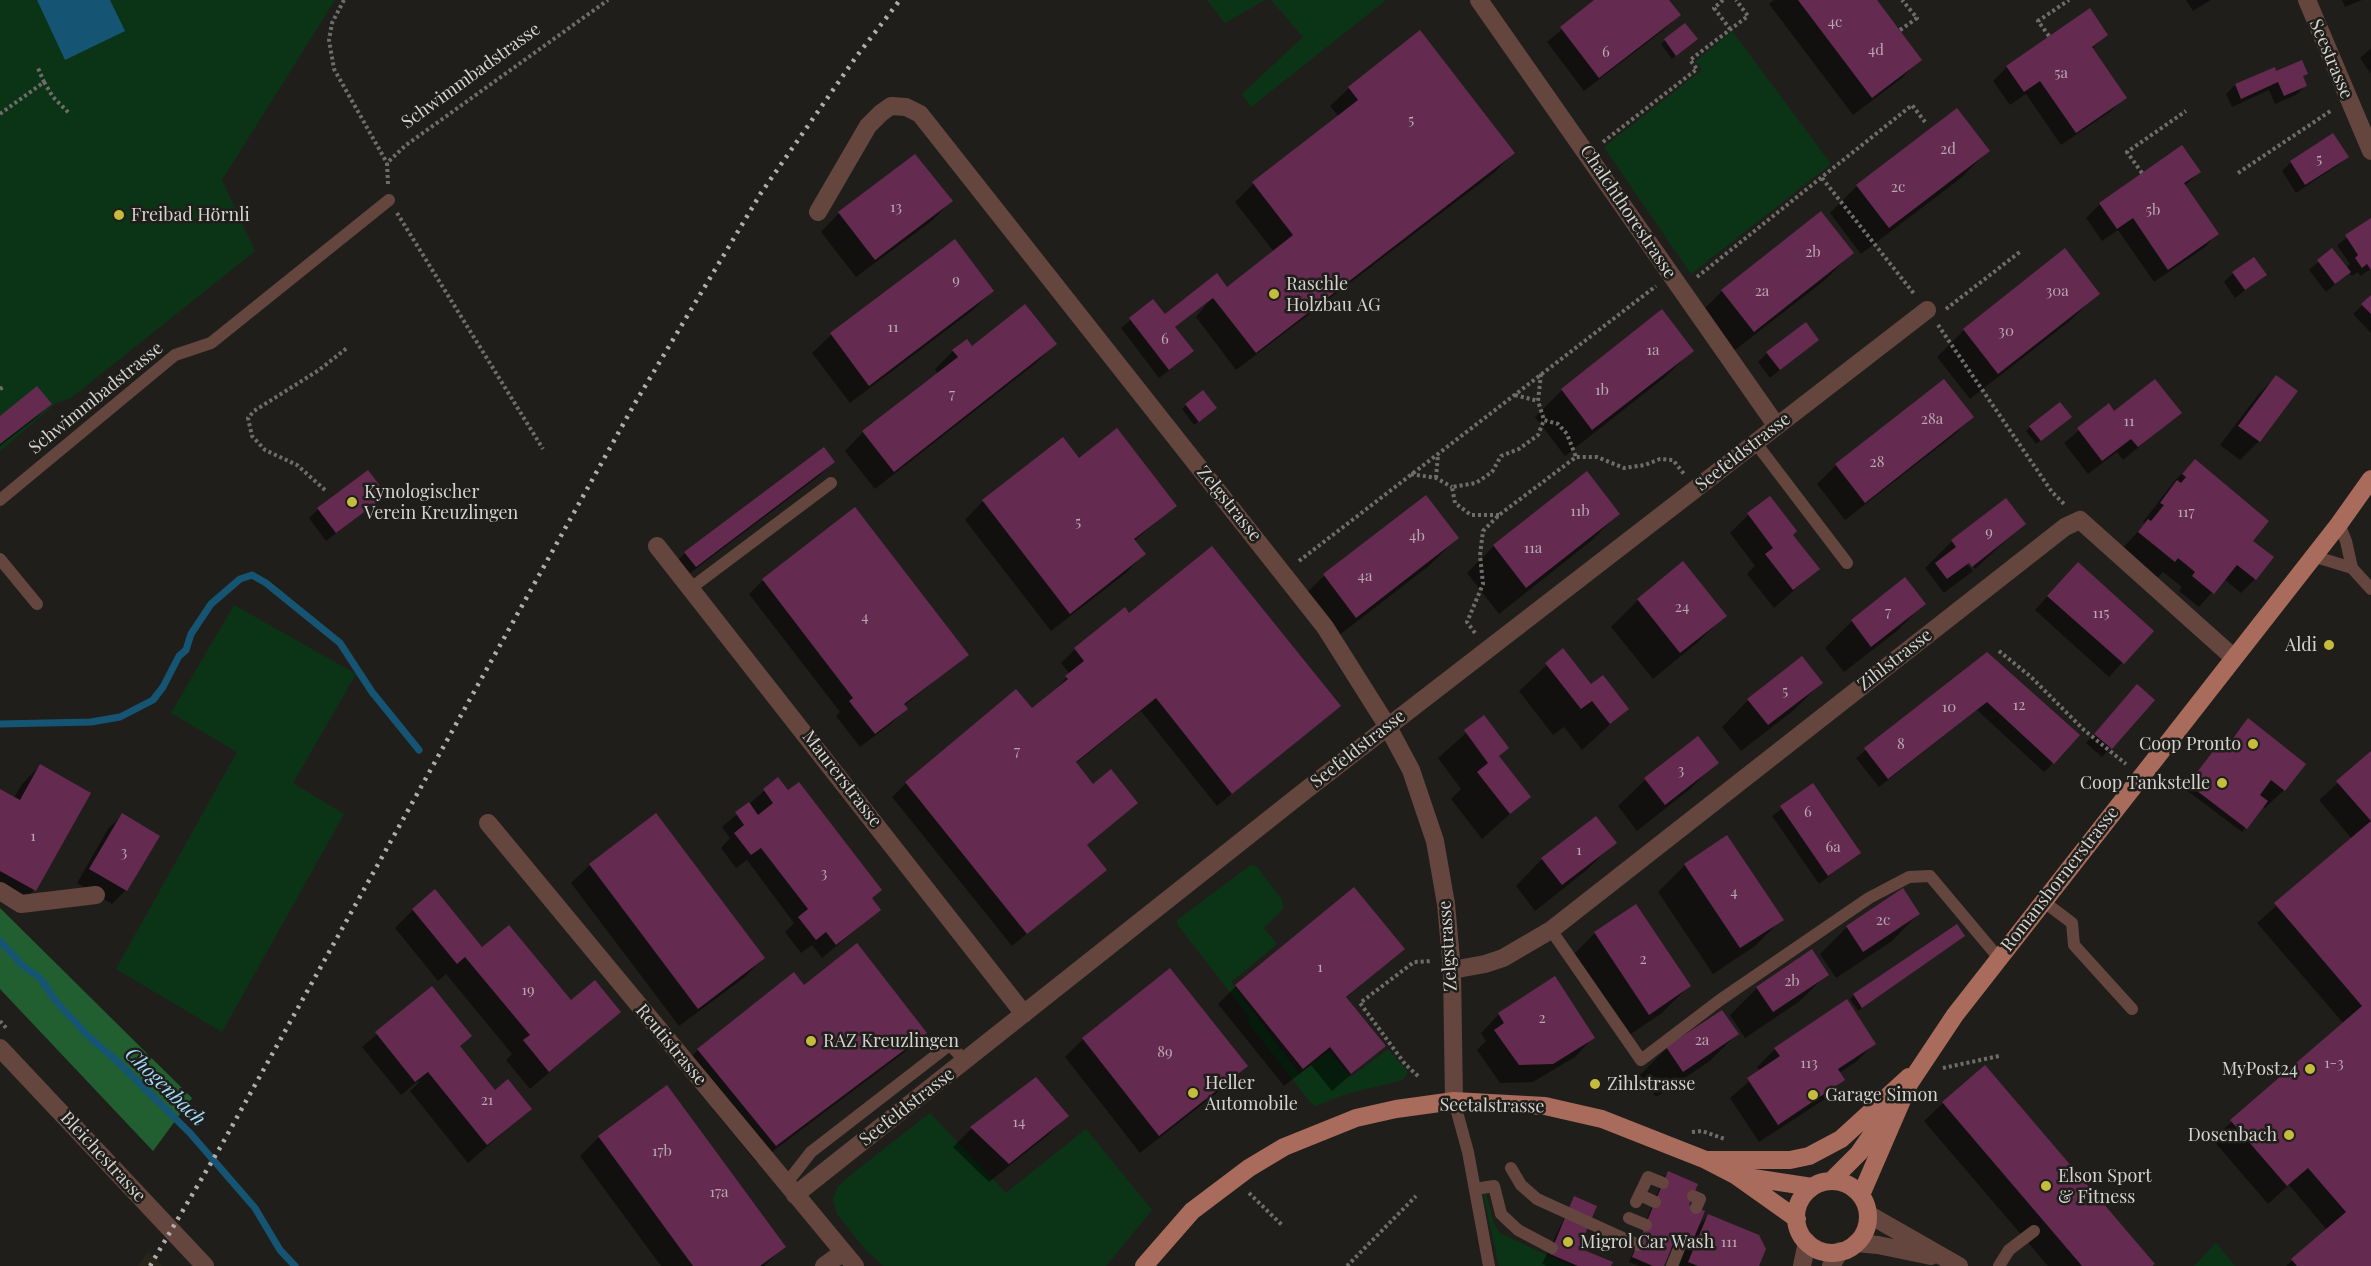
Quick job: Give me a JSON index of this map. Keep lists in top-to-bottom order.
{
  "streets": {
    "main road": ["Romanshornerstrasse", "Seetalstrasse"],
    "street": [
      "Seestrasse",
      "Chalchthorestrasse",
      "Seefeldstrasse",
      "Zelgstrasse",
      "Zihlstrasse",
      "Maurerstrasse",
      "Reutistrasse",
      "Bleichestrasse"
    ],
    "lane": ["Schwimmbadstrasse"]
  },
  "crossings": [
    ["Chalchthorestrasse", "Seefeldstrasse"],
    ["Seefeldstrasse", "Zelgstrasse"],
    ["Seefeldstrasse", "Maurerstrasse"],
    ["Seefeldstrasse", "Reutistrasse"],
    ["Zelgstrasse", "Zihlstrasse"],
    ["Zelgstrasse", "Seetalstrasse"],
    ["Romanshornerstrasse", "Seetalstrasse"]
  ],
  "water": ["Chogenbach"],
  "places": [
    "Freibad Hörnli",
    "Raschle Holzbau AG",
    "Kynologischer Verein Kreuzlingen",
    "Aldi",
    "Coop Pronto",
    "Coop Tankstelle",
    "RAZ Kreuzlingen",
    "MyPost24",
    "Zihlstrasse",
    "Heller Automobile",
    "Garage Simon",
    "Dosenbach",
    "Elson Sport & Fitness",
    "Migrol Car Wash"
  ],
  "house_numbers": [
    "4c",
    "4d",
    "6",
    "5a",
    "5",
    "2d",
    "5",
    "2c",
    "13",
    "5b",
    "2b",
    "9",
    "2a",
    "30a",
    "11",
    "30",
    "6",
    "1a",
    "1b",
    "7",
    "28a",
    "11",
    "28",
    "11b",
    "117",
    "5",
    "9",
    "4b",
    "11a",
    "4a",
    "24",
    "7",
    "115",
    "4",
    "5",
    "12",
    "10",
    "8",
    "7",
    "3",
    "6",
    "1",
    "6a",
    "1",
    "3",
    "3",
    "4",
    "2c",
    "2",
    "1",
    "2b",
    "19",
    "2",
    "2a",
    "89",
    "113",
    "1-3",
    "21",
    "14",
    "17b",
    "17a",
    "111"
  ]
}
